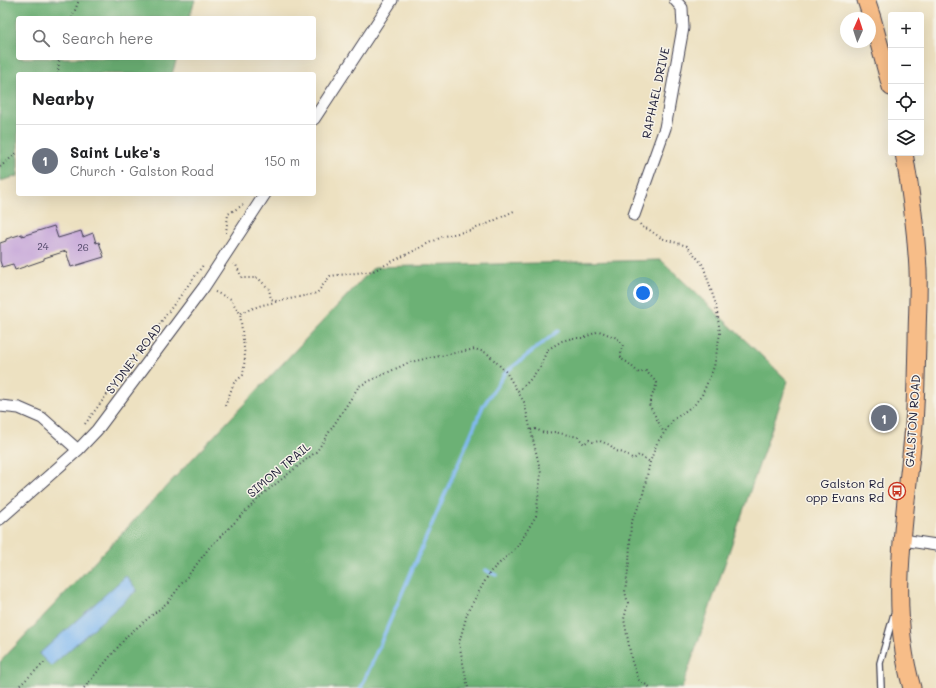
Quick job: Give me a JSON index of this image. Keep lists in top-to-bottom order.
{
  "streets": {
    "main road": ["GALSTON ROAD"],
    "street": ["RAPHAEL DRIVE", "SYDNEY ROAD"],
    "path": ["SIMON TRAIL"]
  },
  "places": {
    "bus stop": ["Galston Rd opp Evans Rd"]
  },
  "house_numbers": ["24", "26"],
  "north": "top",
  "page": {
    "map_buttons": ["+", "−"],
    "search": "Search here",
    "heading": "Nearby",
    "list": [
      {
        "mark": "1",
        "name": "Saint Luke's",
        "note": "Church · Galston Road",
        "value": "150 m"
      }
    ],
    "pins": "1"
  }
}
